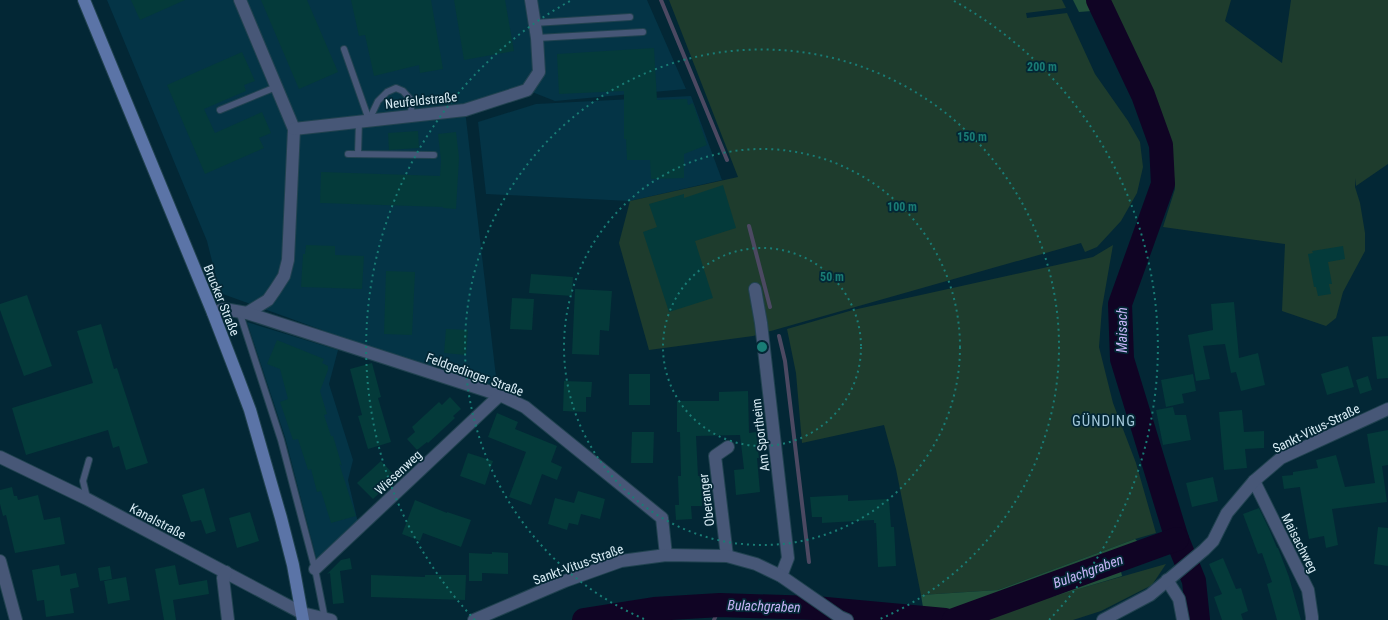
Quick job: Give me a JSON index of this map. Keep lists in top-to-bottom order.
{
  "streets": {
    "main road": ["Brucker Straße"],
    "street": [
      "Neufeldstraße",
      "Feldgedinger Straße",
      "Sankt-Vitus-Straße",
      "Am Sportheim",
      "Wiesenweg",
      "Oberanger",
      "Kanalstraße",
      "Maisachweg"
    ]
  },
  "crossings": [
    ["Brucker Straße", "Feldgedinger Straße"],
    ["Brucker Straße", "Kanalstraße"],
    ["Feldgedinger Straße", "Sankt-Vitus-Straße"],
    ["Feldgedinger Straße", "Wiesenweg"],
    ["Sankt-Vitus-Straße", "Am Sportheim"],
    ["Sankt-Vitus-Straße", "Oberanger"],
    ["Sankt-Vitus-Straße", "Maisachweg"]
  ],
  "districts": ["GÜNDING"],
  "water": ["Maisach", "Bulachgraben"],
  "rings": [
    "200 m",
    "150 m",
    "100 m",
    "50 m"
  ]
}
